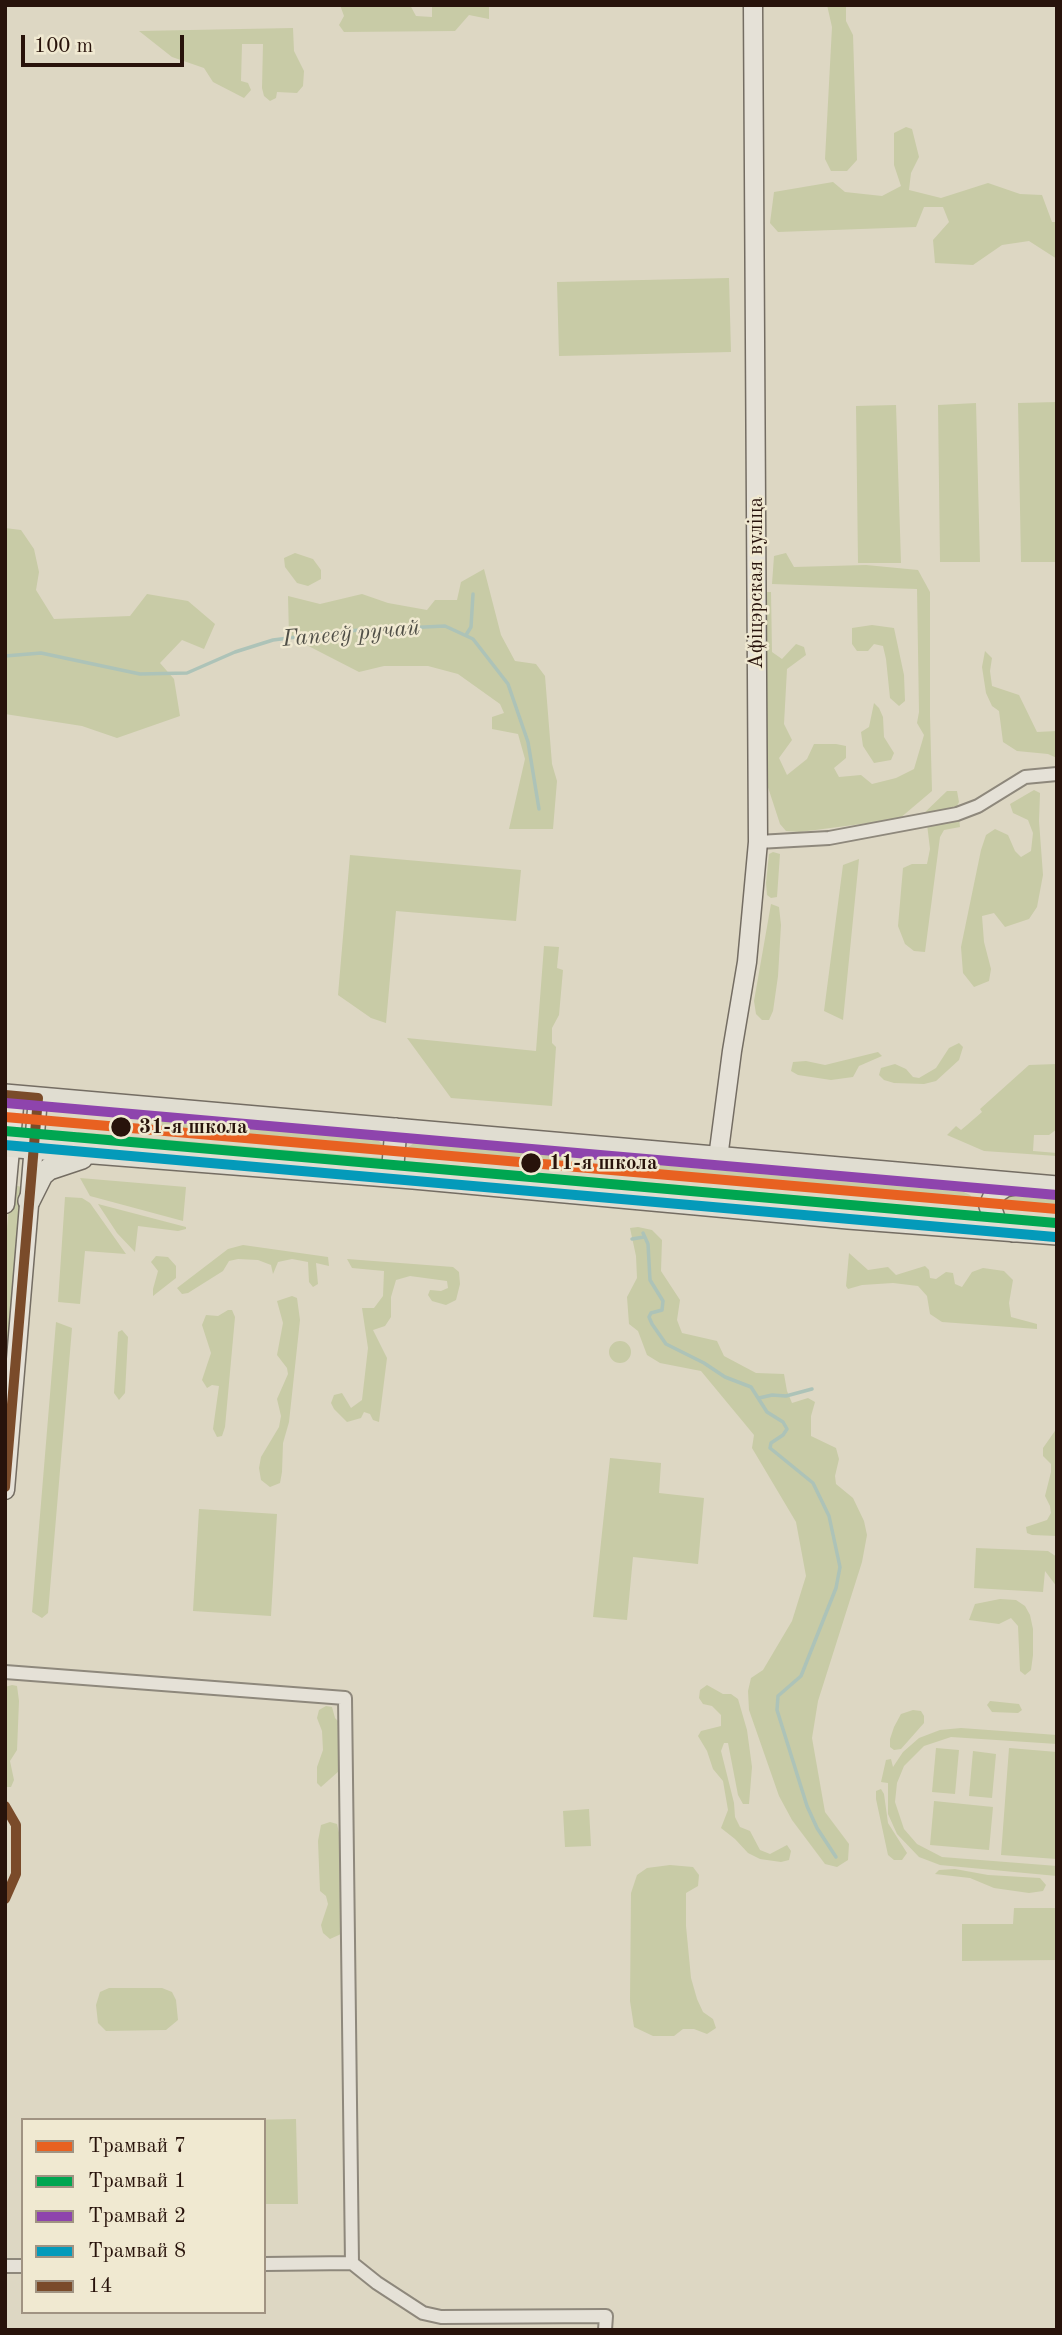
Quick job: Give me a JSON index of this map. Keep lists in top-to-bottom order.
{
  "streets": {
    "street": ["Афіцэрская вуліца"]
  },
  "water": ["Гапееў ручай"],
  "places": ["31-я школа", "11-я школа"],
  "lines": [
    "transit line 14",
    "tram line 2",
    "tram line 7",
    "tram line 1",
    "tram line 8"
  ],
  "legend": [
    "Трамвай 7",
    "Трамвай 1",
    "Трамвай 2",
    "Трамвай 8",
    "14"
  ],
  "scale_bar": "100 m"
}
